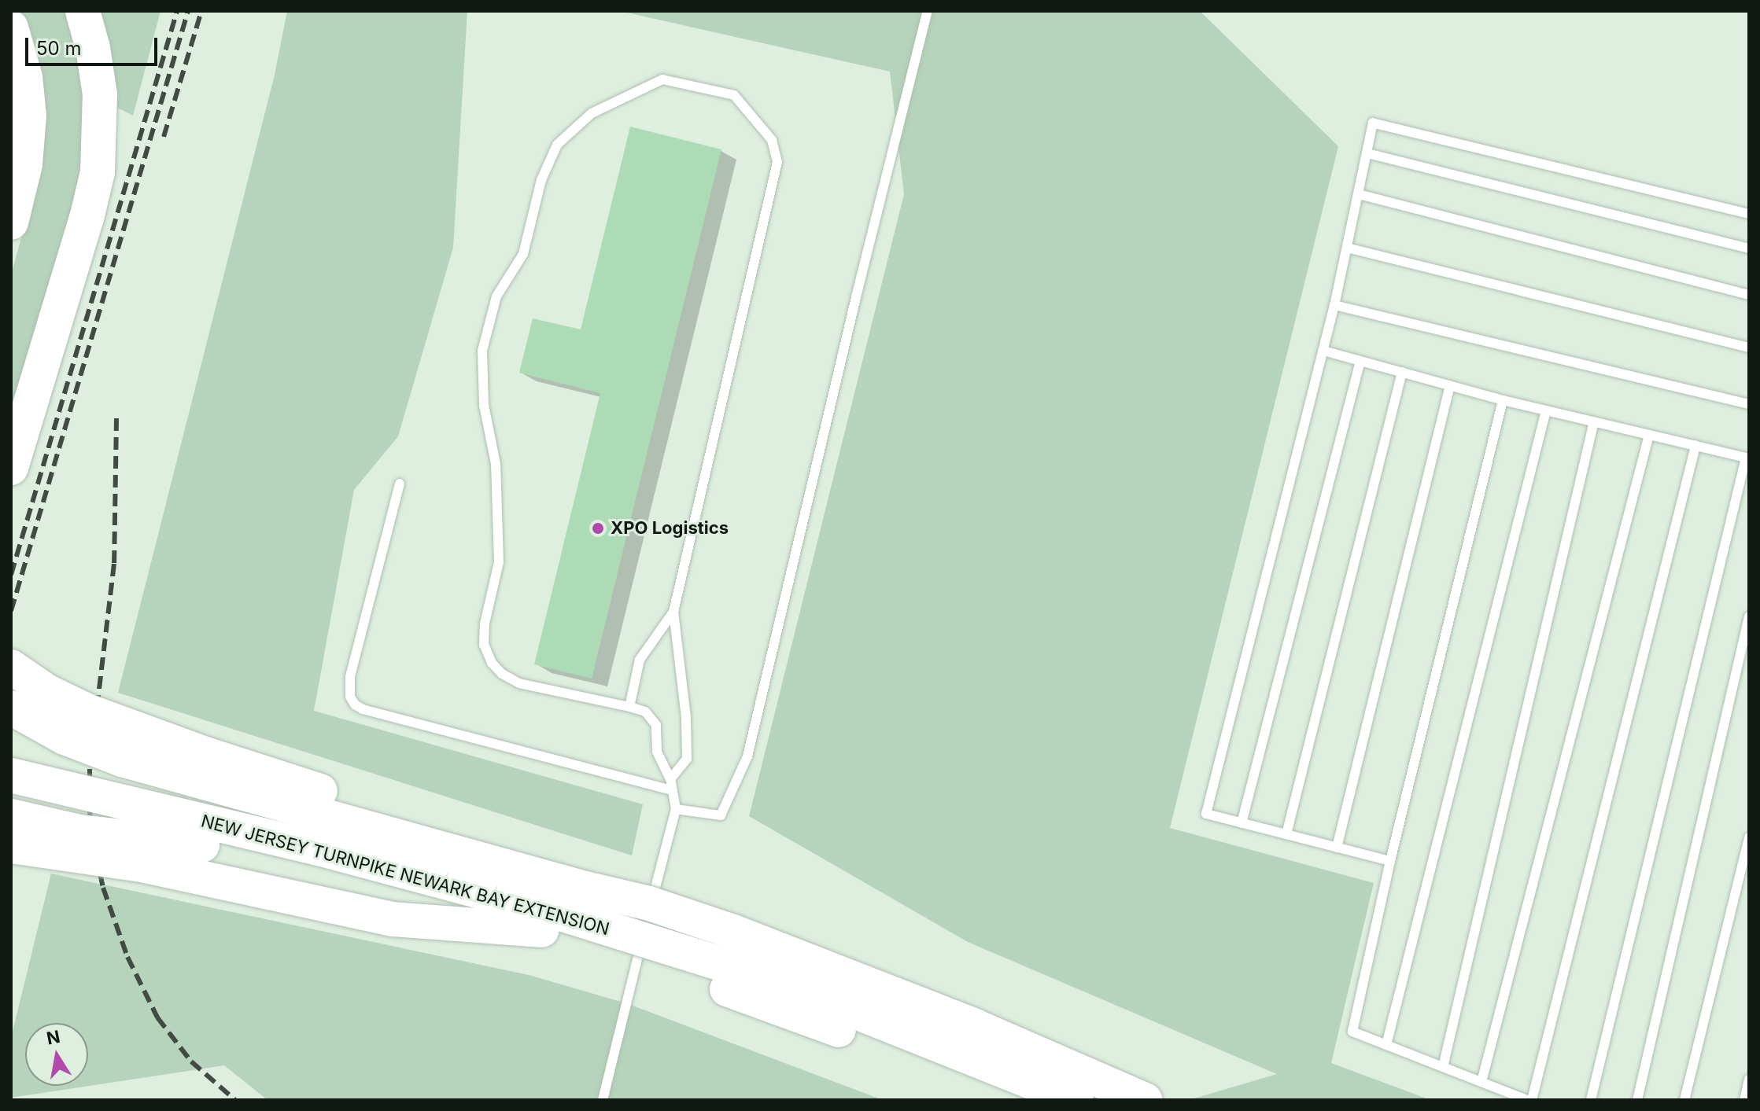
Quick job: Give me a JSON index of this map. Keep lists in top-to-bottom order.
{
  "streets": {
    "highway": ["NEW JERSEY TURNPIKE NEWARK BAY EXTENSION"]
  },
  "places": ["XPO Logistics"],
  "scale_bar": "50 m",
  "north": "top"
}
